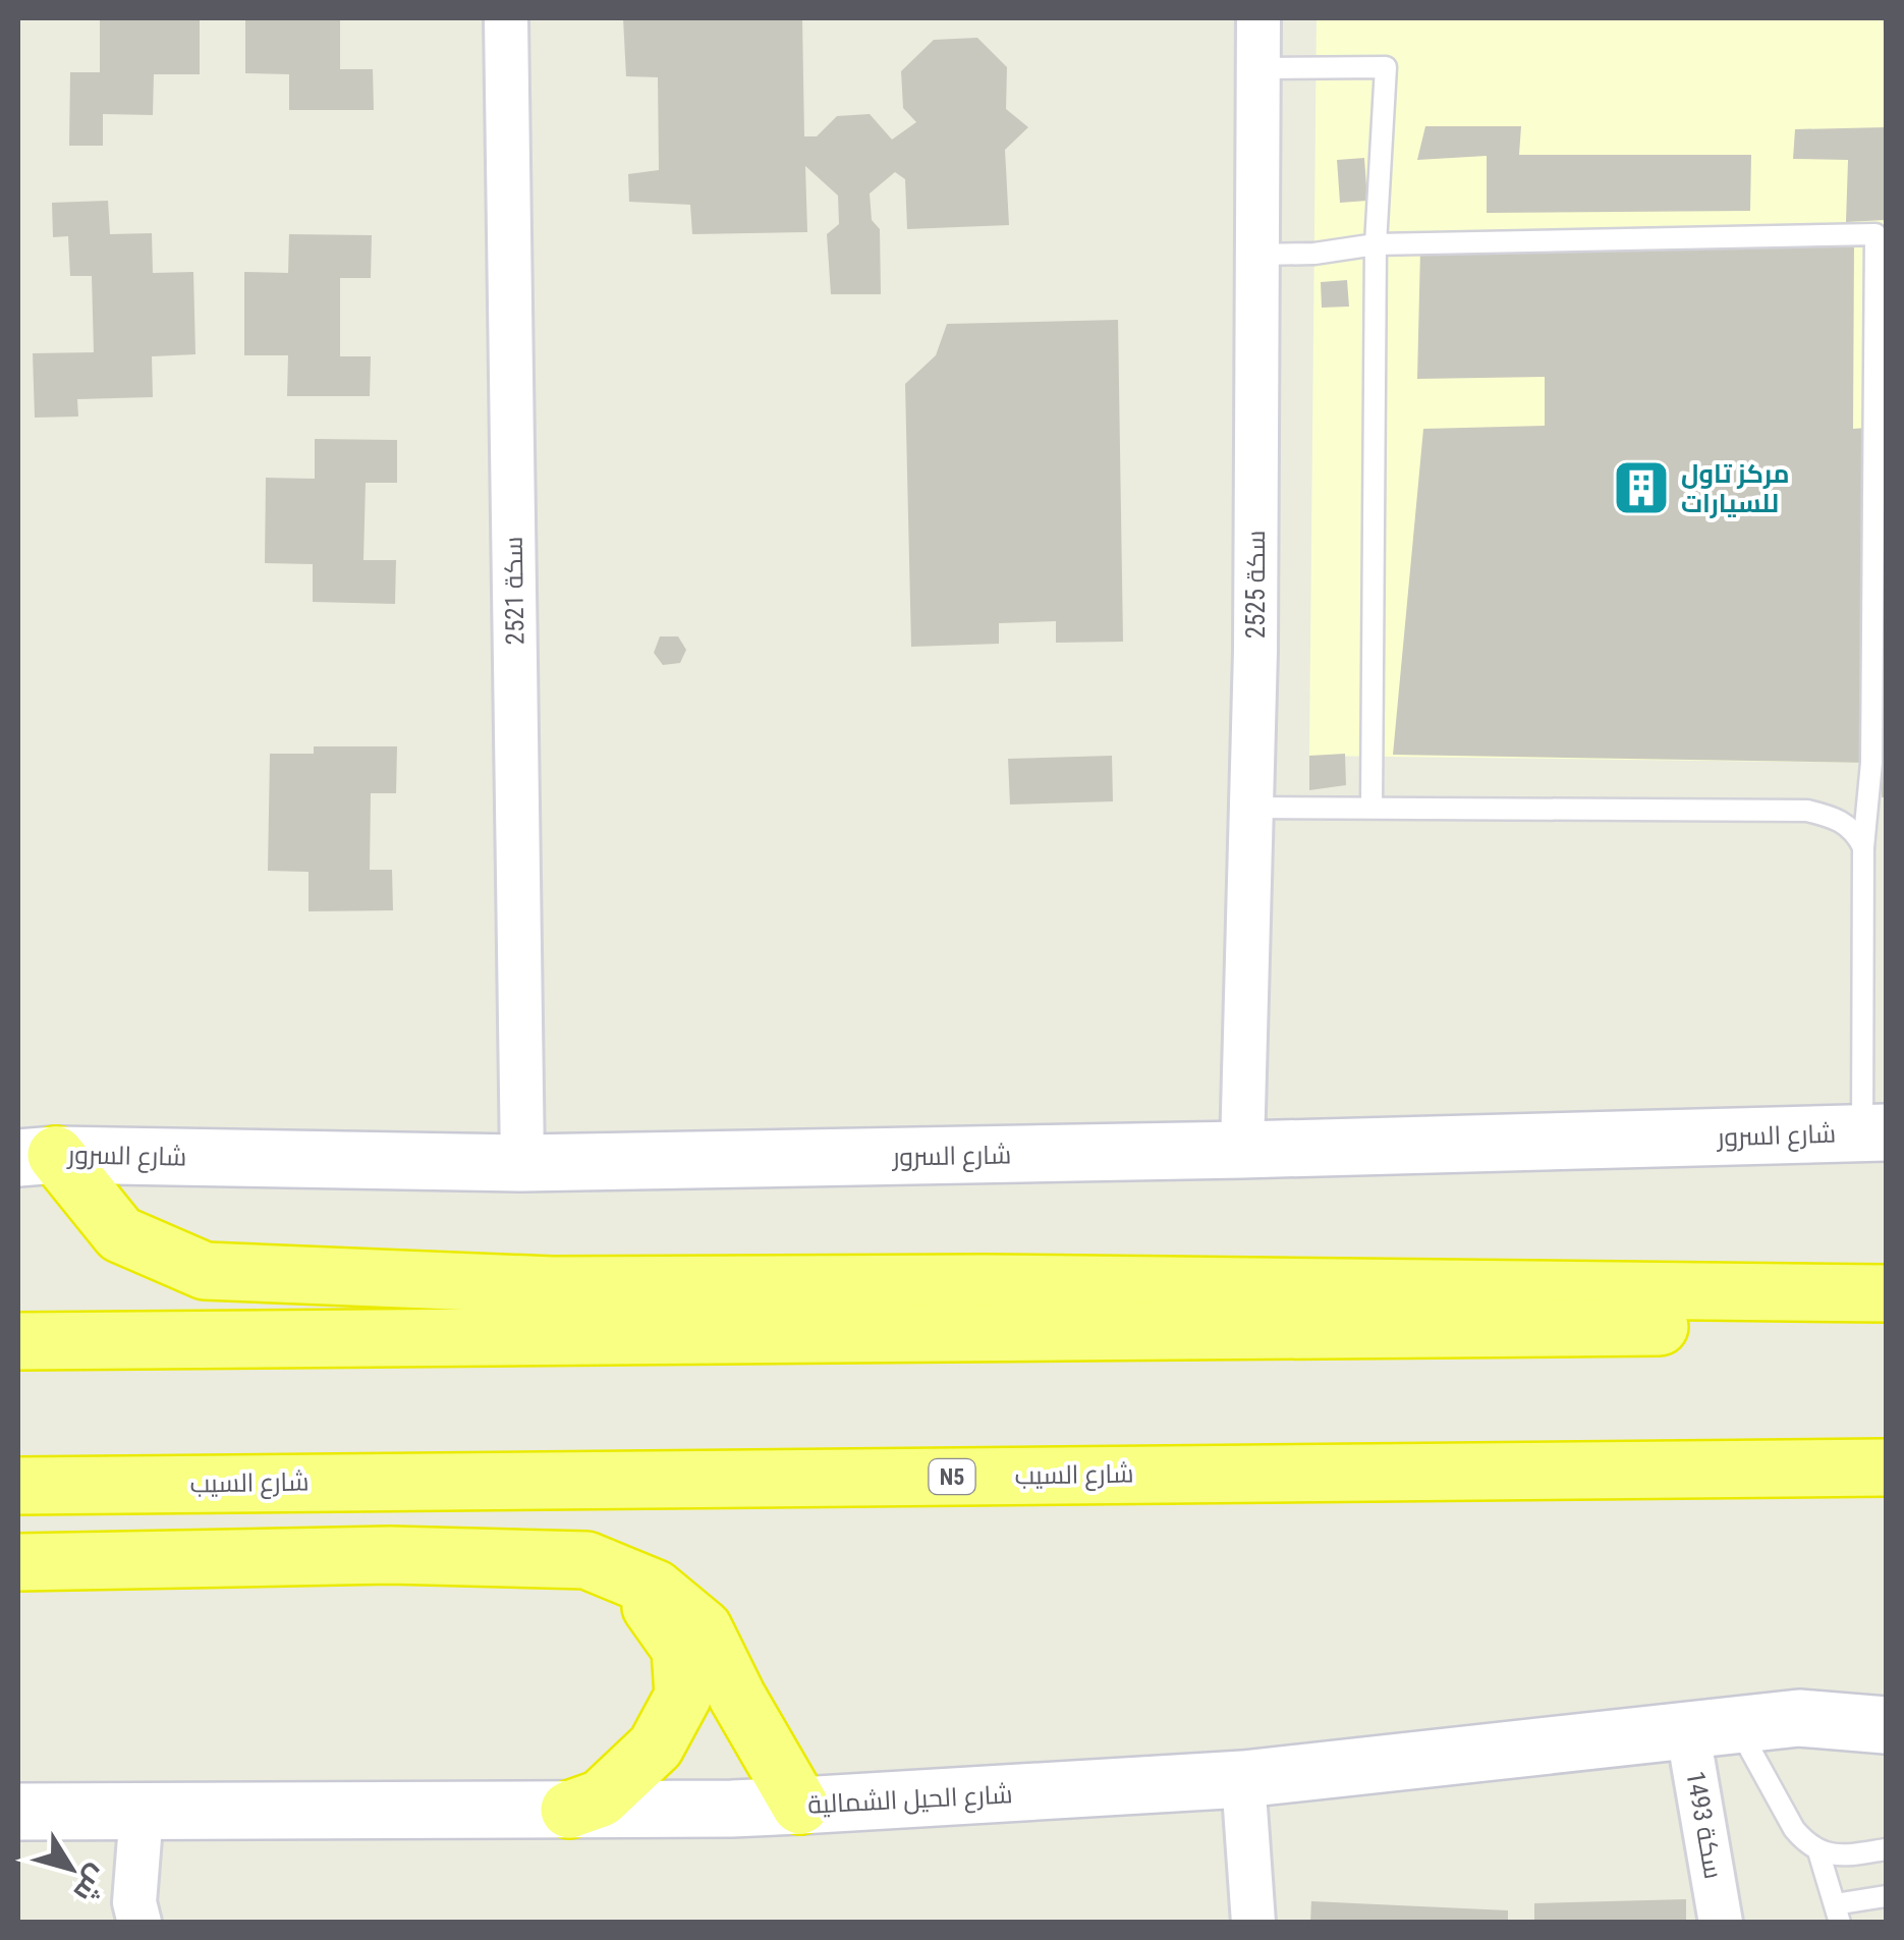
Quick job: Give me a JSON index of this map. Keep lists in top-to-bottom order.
{
  "streets": {
    "highway": ["شارع السيب", "N5"],
    "street": [
      "سكة 2525",
      "سكة 2521",
      "شارع السرور",
      "شارع الحيل الشمالية",
      "سكة 1493"
    ]
  },
  "crossings": [
    ["سكة 2525", "شارع السرور"],
    ["سكة 2521", "شارع السرور"],
    ["شارع الحيل الشمالية", "سكة 1493"]
  ],
  "places": {
    "building": ["مركز تاول للسيارات"]
  },
  "north": "bottom right"
}
